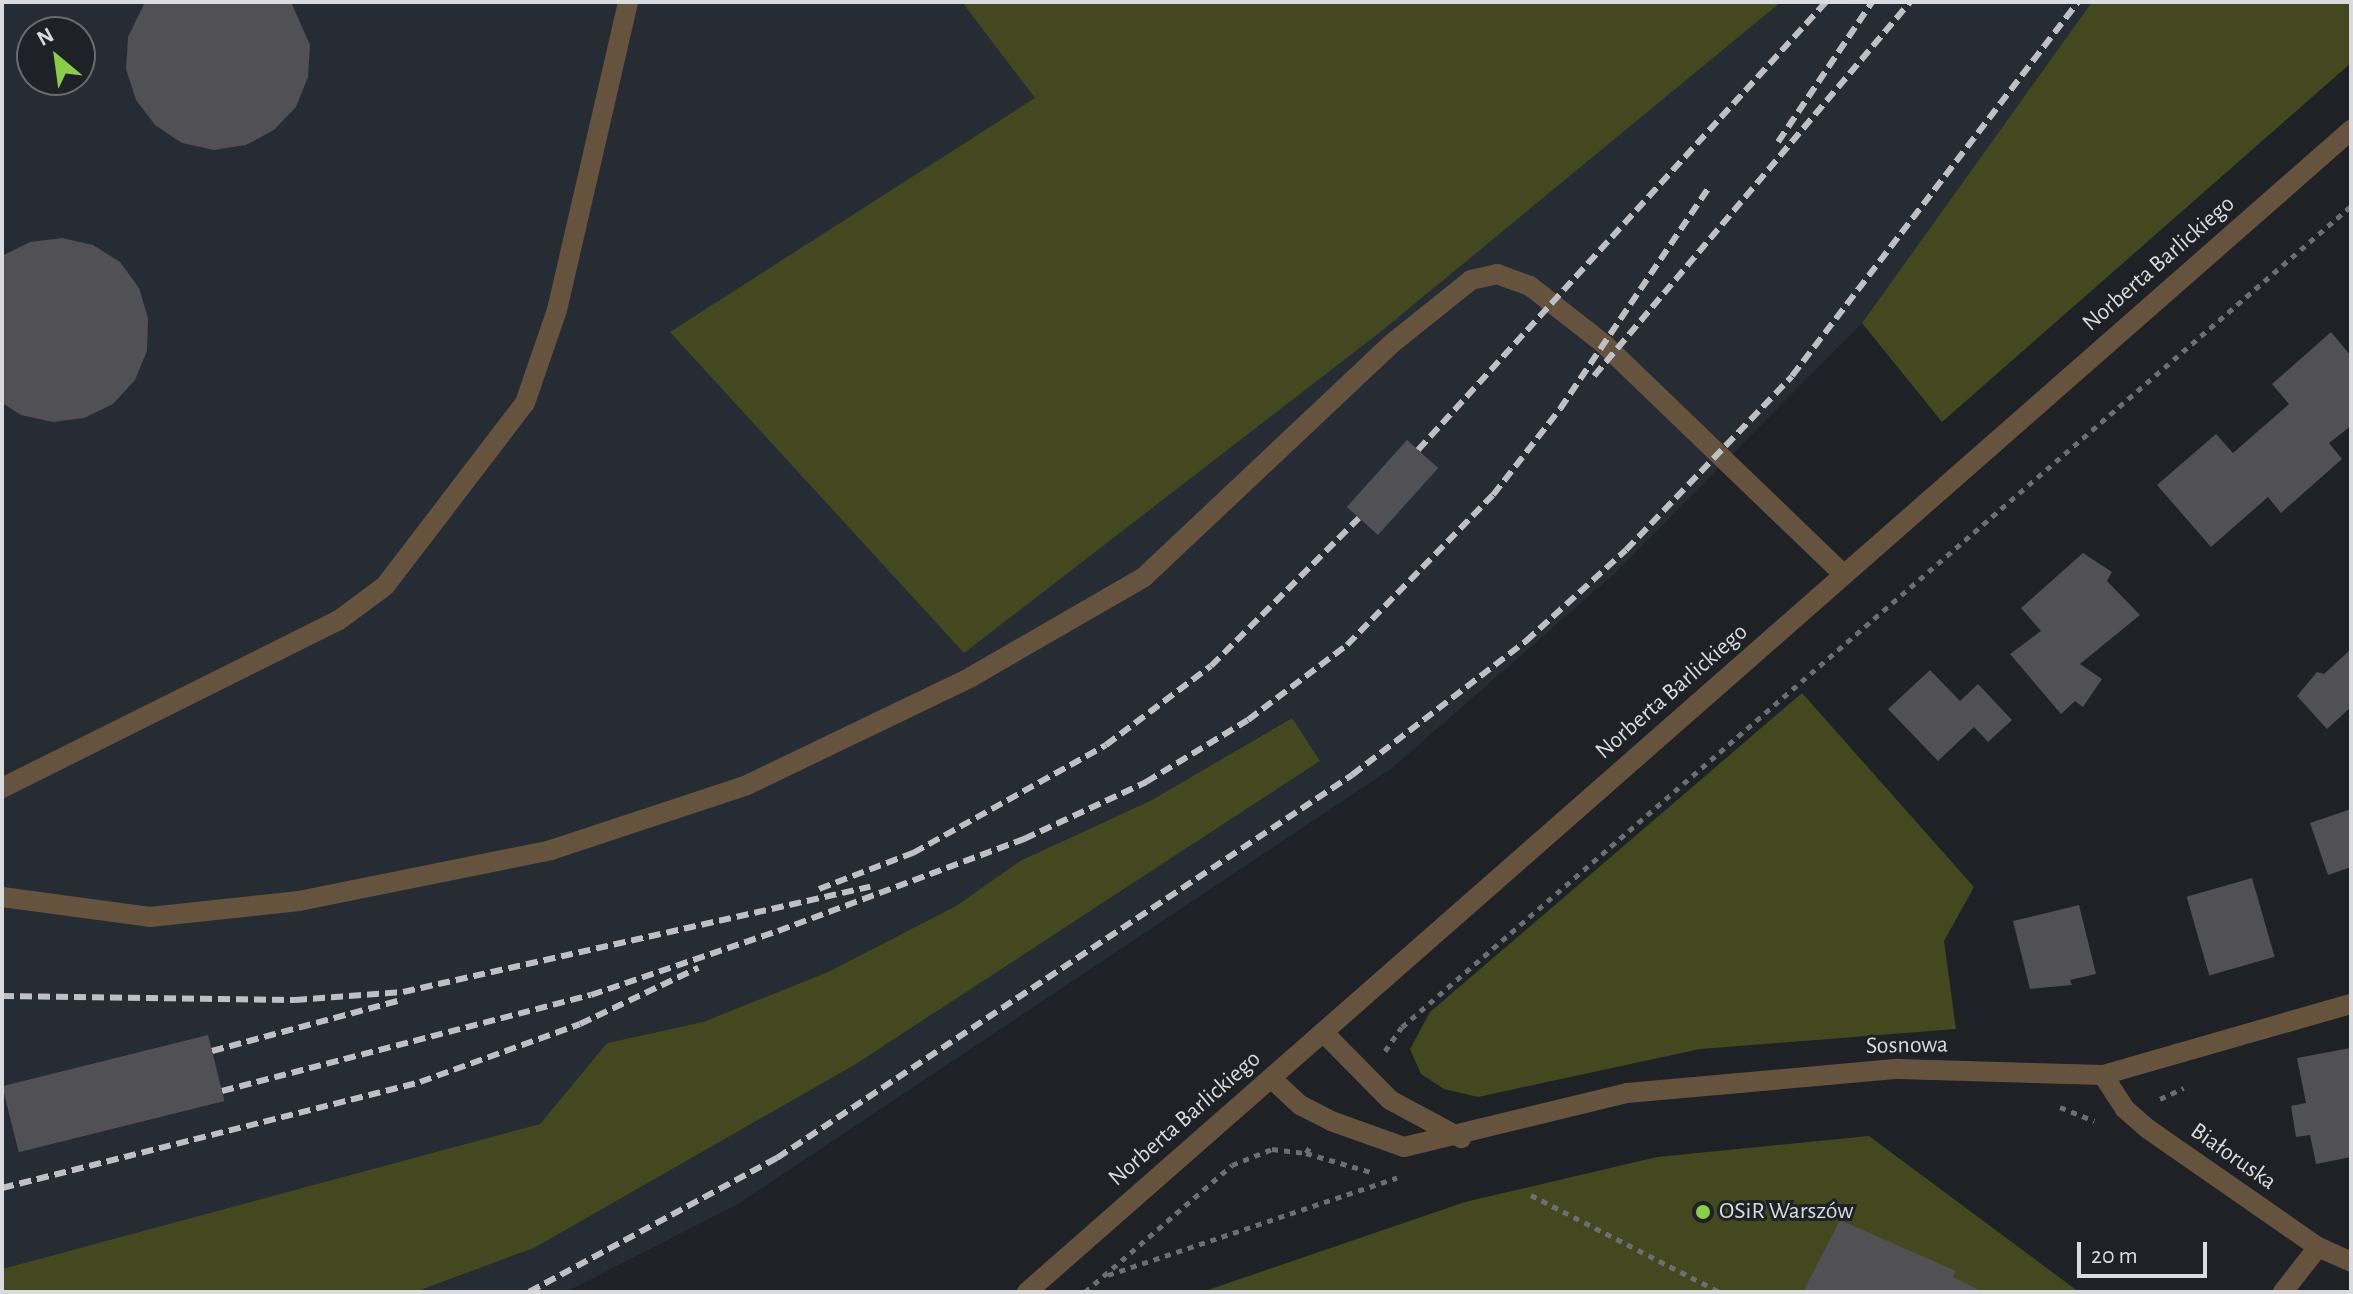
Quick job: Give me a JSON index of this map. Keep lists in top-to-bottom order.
{
  "streets": {
    "street": ["Norberta Barlickiego", "Sosnowa", "Białoruska"]
  },
  "crossings": [
    ["Norberta Barlickiego", "Sosnowa"],
    ["Sosnowa", "Białoruska"]
  ],
  "places": ["OSiR Warszów"],
  "scale_bar": "20 m",
  "north": "top left"
}
